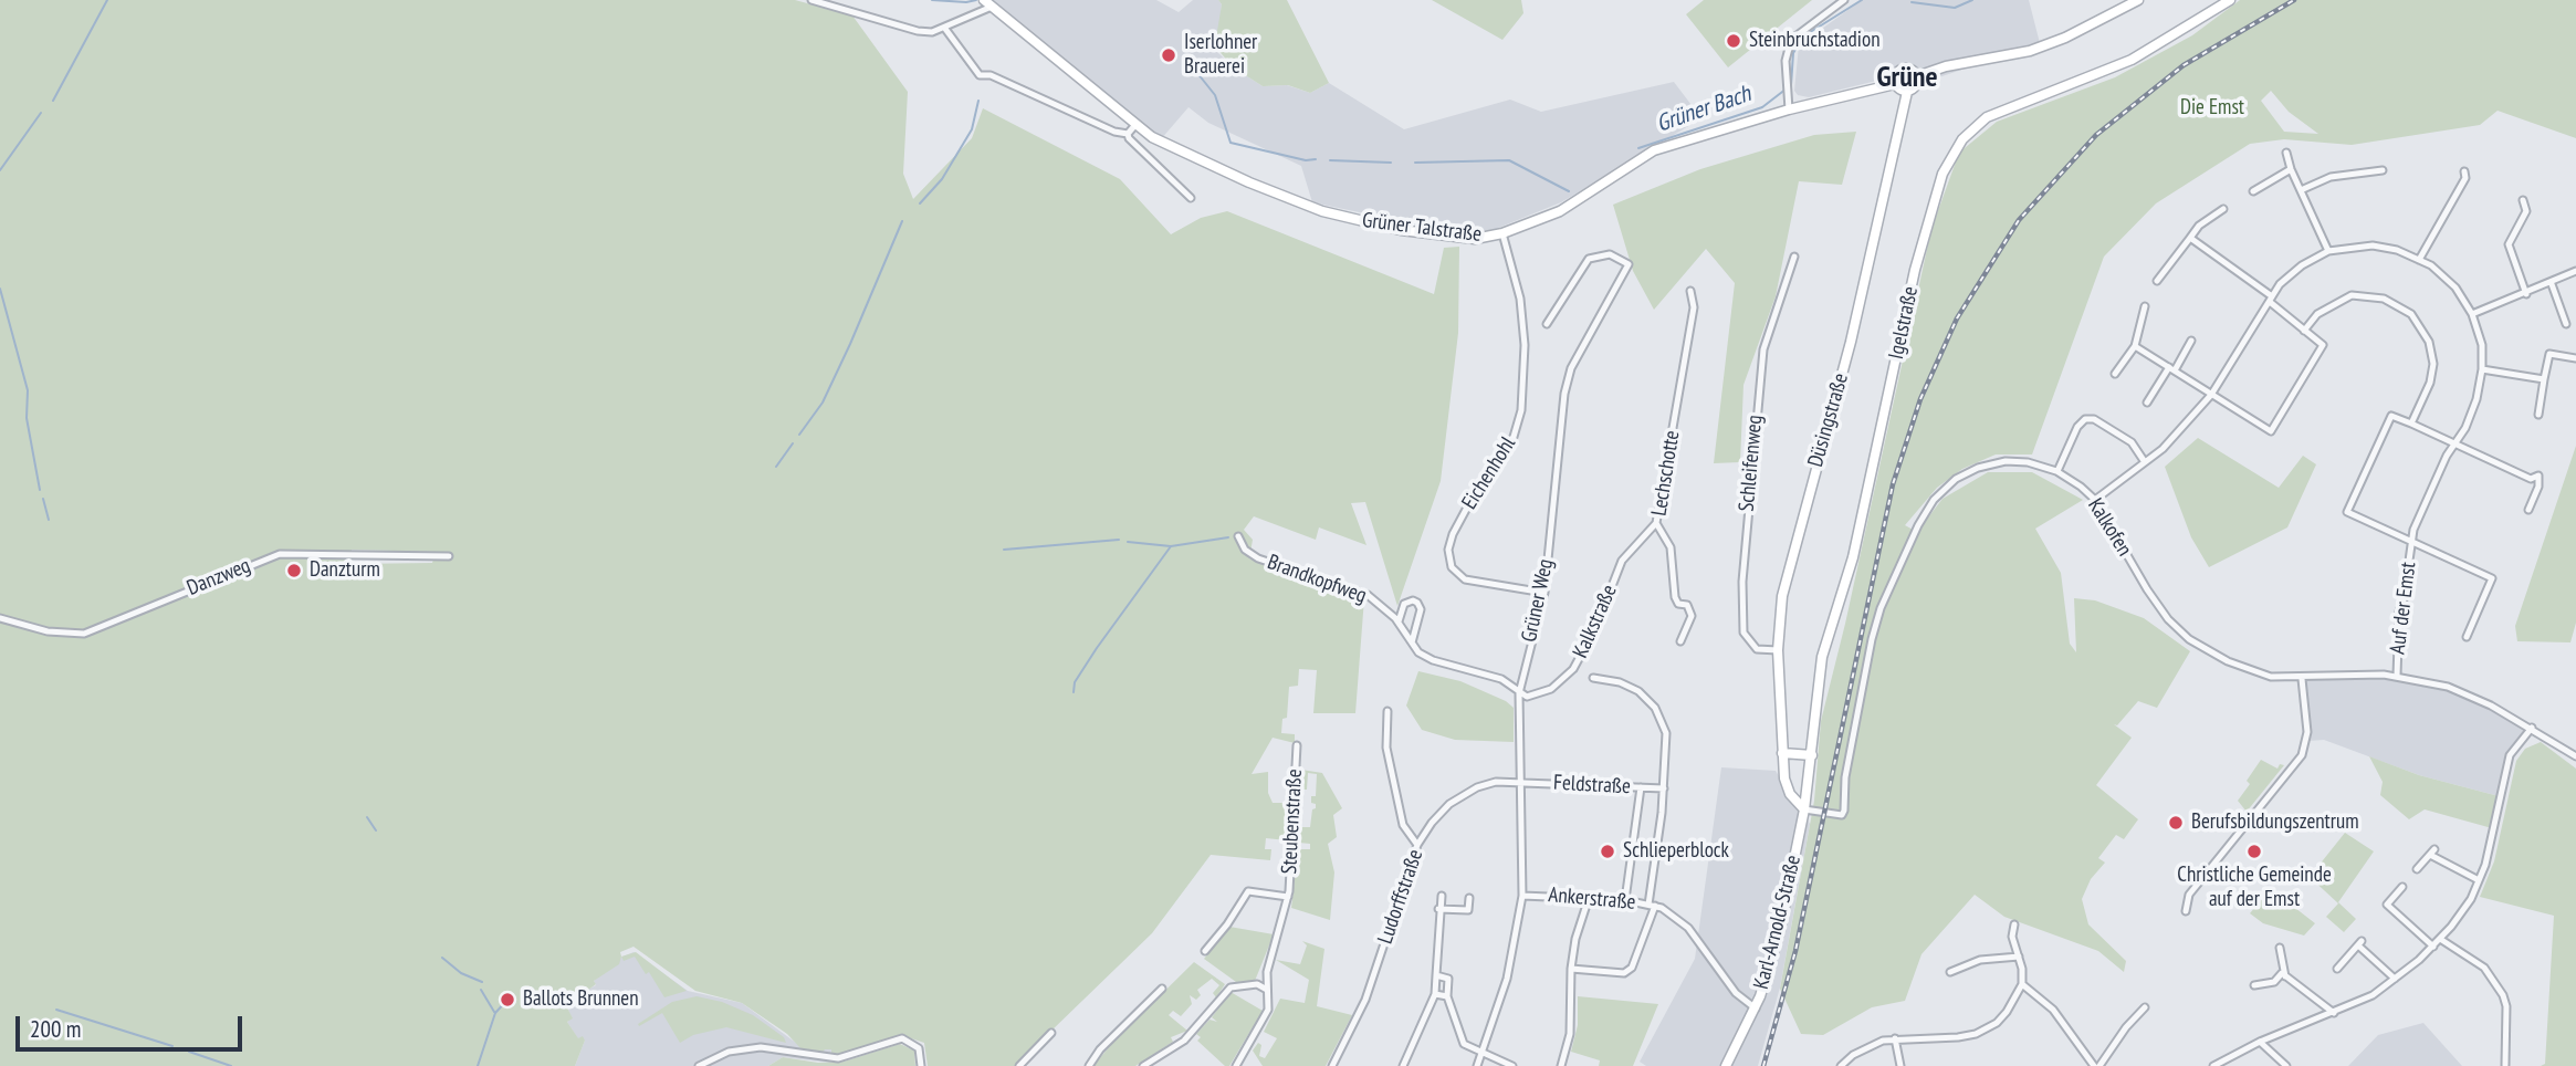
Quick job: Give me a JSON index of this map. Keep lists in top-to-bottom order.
{
  "streets": {
    "main road": [
      "Grüner Talstraße",
      "Igelstraße",
      "Düsingstraße",
      "Karl-Arnold-Straße"
    ],
    "street": [
      "Schleifenweg",
      "Eichenhohl",
      "Lechschotte",
      "Kalkofen",
      "Danzweg",
      "Brandkopfweg",
      "Grüner Weg",
      "Auf der Emst",
      "Kalkstraße",
      "Feldstraße",
      "Steubenstraße",
      "Ludorffstraße",
      "Ankerstraße"
    ]
  },
  "crossings": [
    ["Grüner Talstraße", "Düsingstraße"],
    ["Grüner Talstraße", "Eichenhohl"],
    ["Igelstraße", "Düsingstraße"],
    ["Igelstraße", "Kalkofen"],
    ["Igelstraße", "Karl-Arnold-Straße"],
    ["Düsingstraße", "Schleifenweg"],
    ["Düsingstraße", "Kalkofen"],
    ["Düsingstraße", "Karl-Arnold-Straße"],
    ["Eichenhohl", "Grüner Weg"],
    ["Lechschotte", "Kalkstraße"],
    ["Kalkofen", "Auf der Emst"],
    ["Kalkofen", "Karl-Arnold-Straße"],
    ["Brandkopfweg", "Grüner Weg"],
    ["Brandkopfweg", "Kalkstraße"],
    ["Grüner Weg", "Kalkstraße"],
    ["Grüner Weg", "Feldstraße"],
    ["Grüner Weg", "Ludorffstraße"],
    ["Grüner Weg", "Ankerstraße"],
    ["Feldstraße", "Ludorffstraße"],
    ["Ankerstraße", "Karl-Arnold-Straße"]
  ],
  "districts": ["Grüne"],
  "water": ["Grüner Bach"],
  "parks": ["Die Emst"],
  "places": [
    "Steinbruchstadion",
    "Iserlohner Brauerei",
    "Danzturm",
    "Berufsbildungszentrum",
    "Schlieperblock",
    "Christliche Gemeinde auf der Emst",
    "Ballots Brunnen"
  ],
  "scale_bar": "200 m"
}
